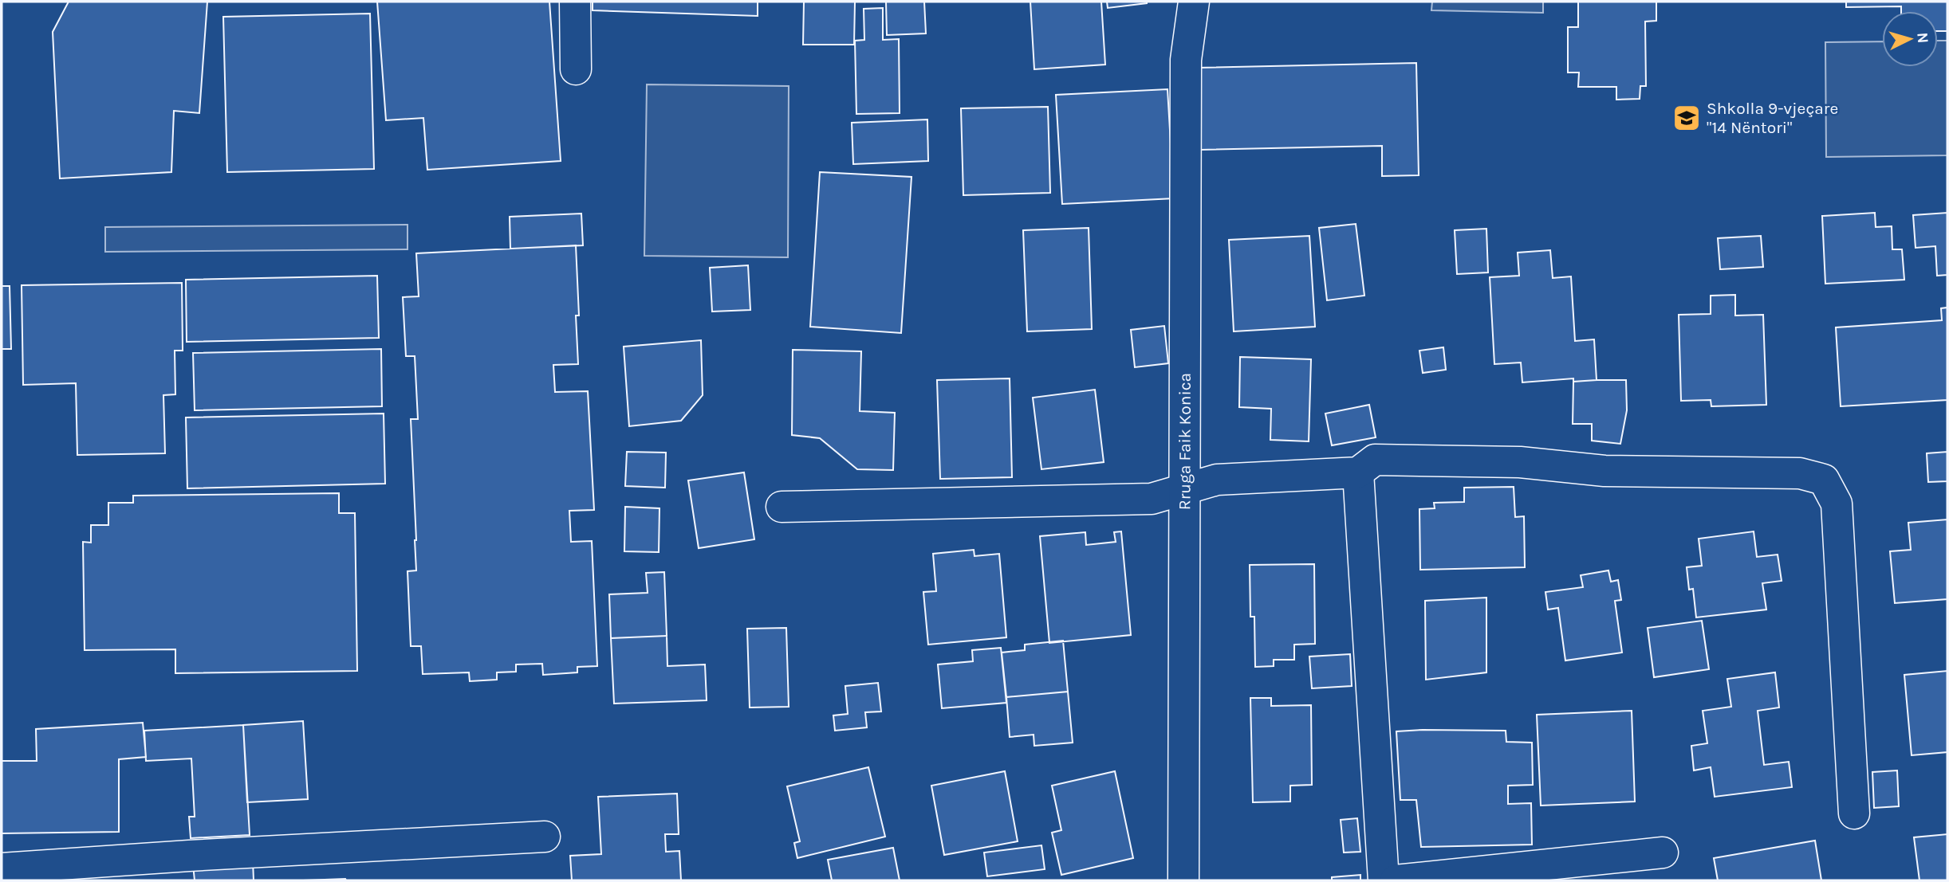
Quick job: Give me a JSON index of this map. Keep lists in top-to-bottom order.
{
  "streets": {
    "street": ["Rruga Faik Konica"]
  },
  "places": {
    "school or university": ["Shkolla 9-vjeçare \"14 Nëntori\""]
  },
  "north": "right"
}
